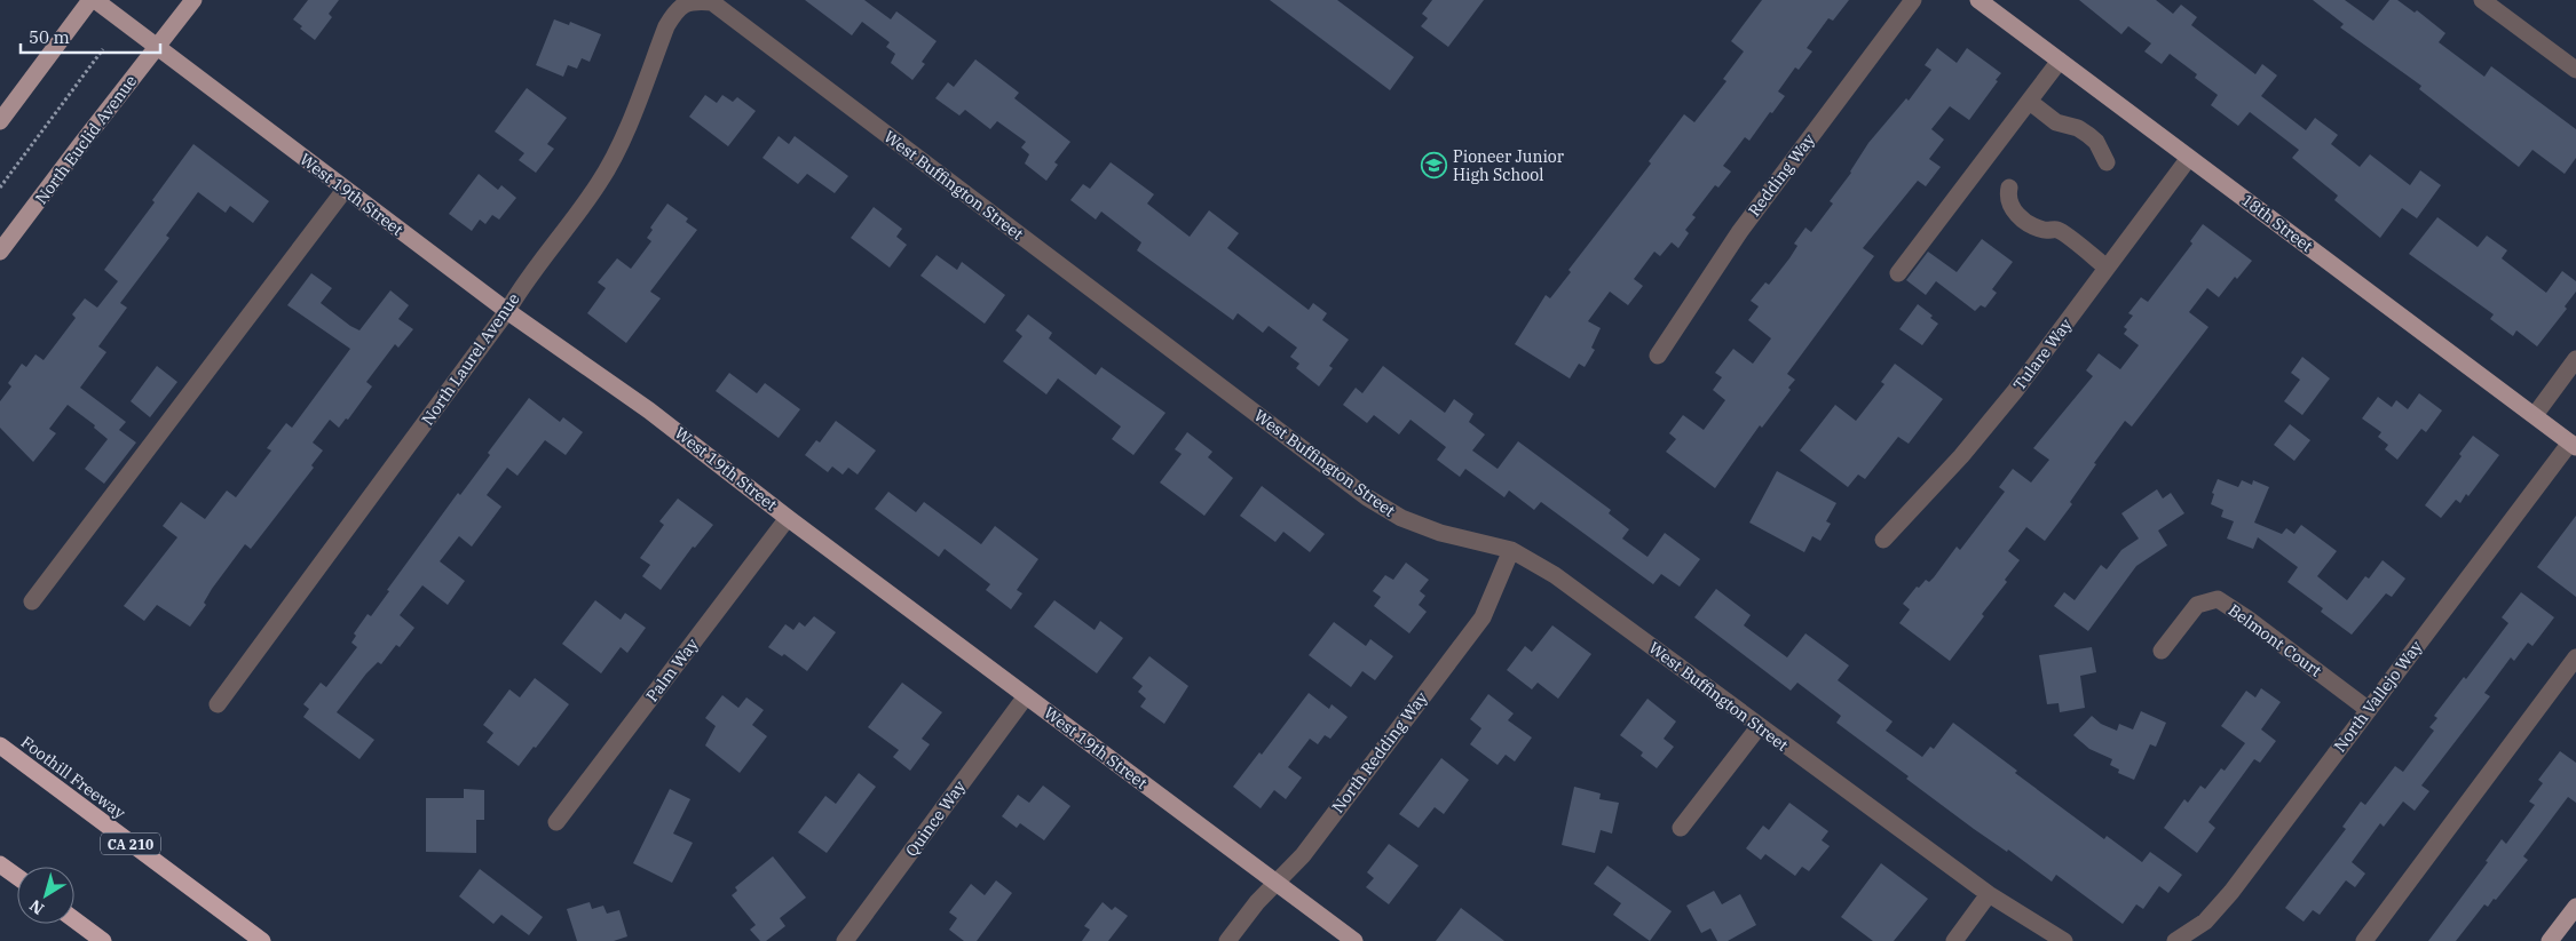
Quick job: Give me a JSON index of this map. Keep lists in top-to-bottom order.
{
  "streets": {
    "highway": ["Foothill Freeway", "CA 210"],
    "main road": ["North Euclid Avenue", "West 19th Street", "18th Street"],
    "street": [
      "Redding Way",
      "West Buffington Street",
      "Tulare Way",
      "North Laurel Avenue",
      "Belmont Court",
      "Palm Way",
      "North Vallejo Way",
      "North Redding Way",
      "Quince Way"
    ]
  },
  "crossings": [
    ["North Euclid Avenue", "West 19th Street"],
    ["West Buffington Street", "North Laurel Avenue"],
    ["West Buffington Street", "North Redding Way"],
    ["West 19th Street", "North Laurel Avenue"],
    ["West 19th Street", "Palm Way"],
    ["West 19th Street", "North Redding Way"],
    ["West 19th Street", "Quince Way"],
    ["18th Street", "Tulare Way"],
    ["18th Street", "North Vallejo Way"],
    ["Belmont Court", "North Vallejo Way"]
  ],
  "places": {
    "school or university": ["Pioneer Junior High School"]
  },
  "scale_bar": "50 m",
  "north": "bottom left"
}
